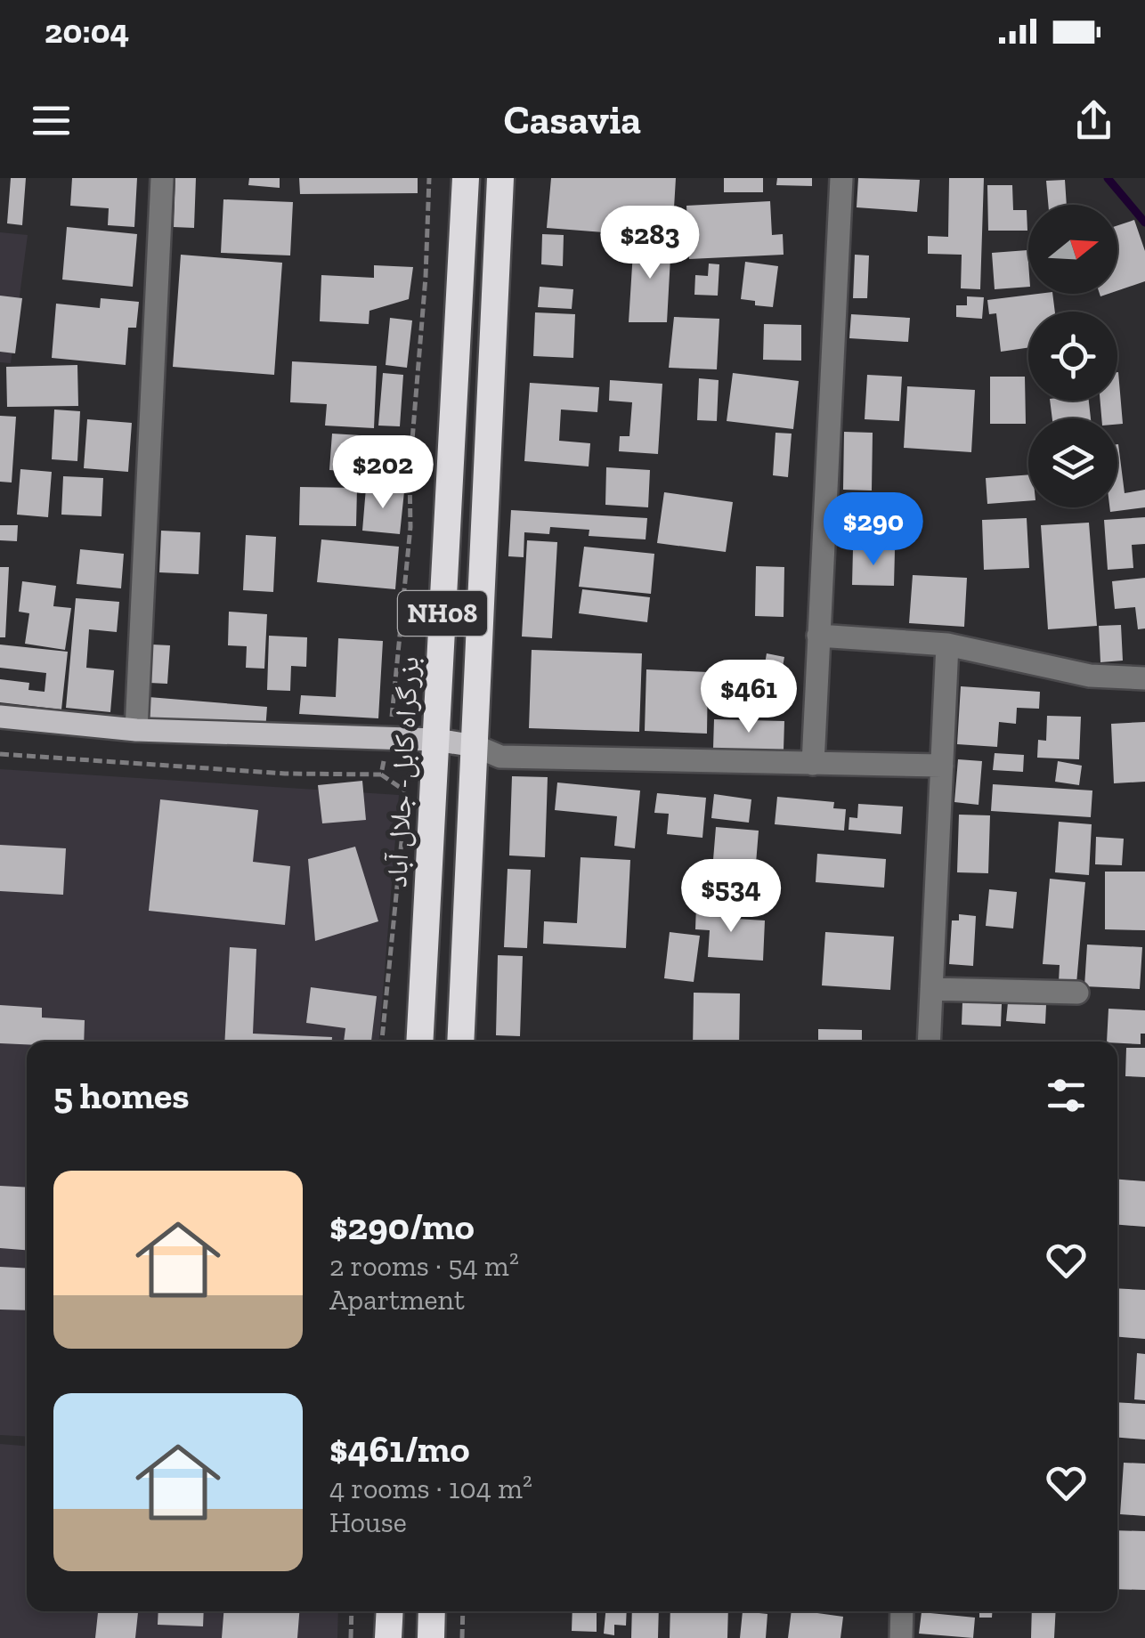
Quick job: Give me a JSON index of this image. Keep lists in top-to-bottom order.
{
  "streets": {
    "highway": ["NH08", "بزرگراه کابل- جلال آباد"]
  },
  "north": "right",
  "page": {
    "status": "20:04",
    "header": "Casavia",
    "price": [
      "$283",
      "$202",
      "$290",
      "$461",
      "$534"
    ],
    "heading": "5 homes",
    "list": [
      {
        "name": "$290/mo",
        "note": "2 rooms · 54 m² · Apartment"
      },
      {
        "name": "$461/mo",
        "note": "4 rooms · 104 m² · House"
      }
    ]
  }
}
